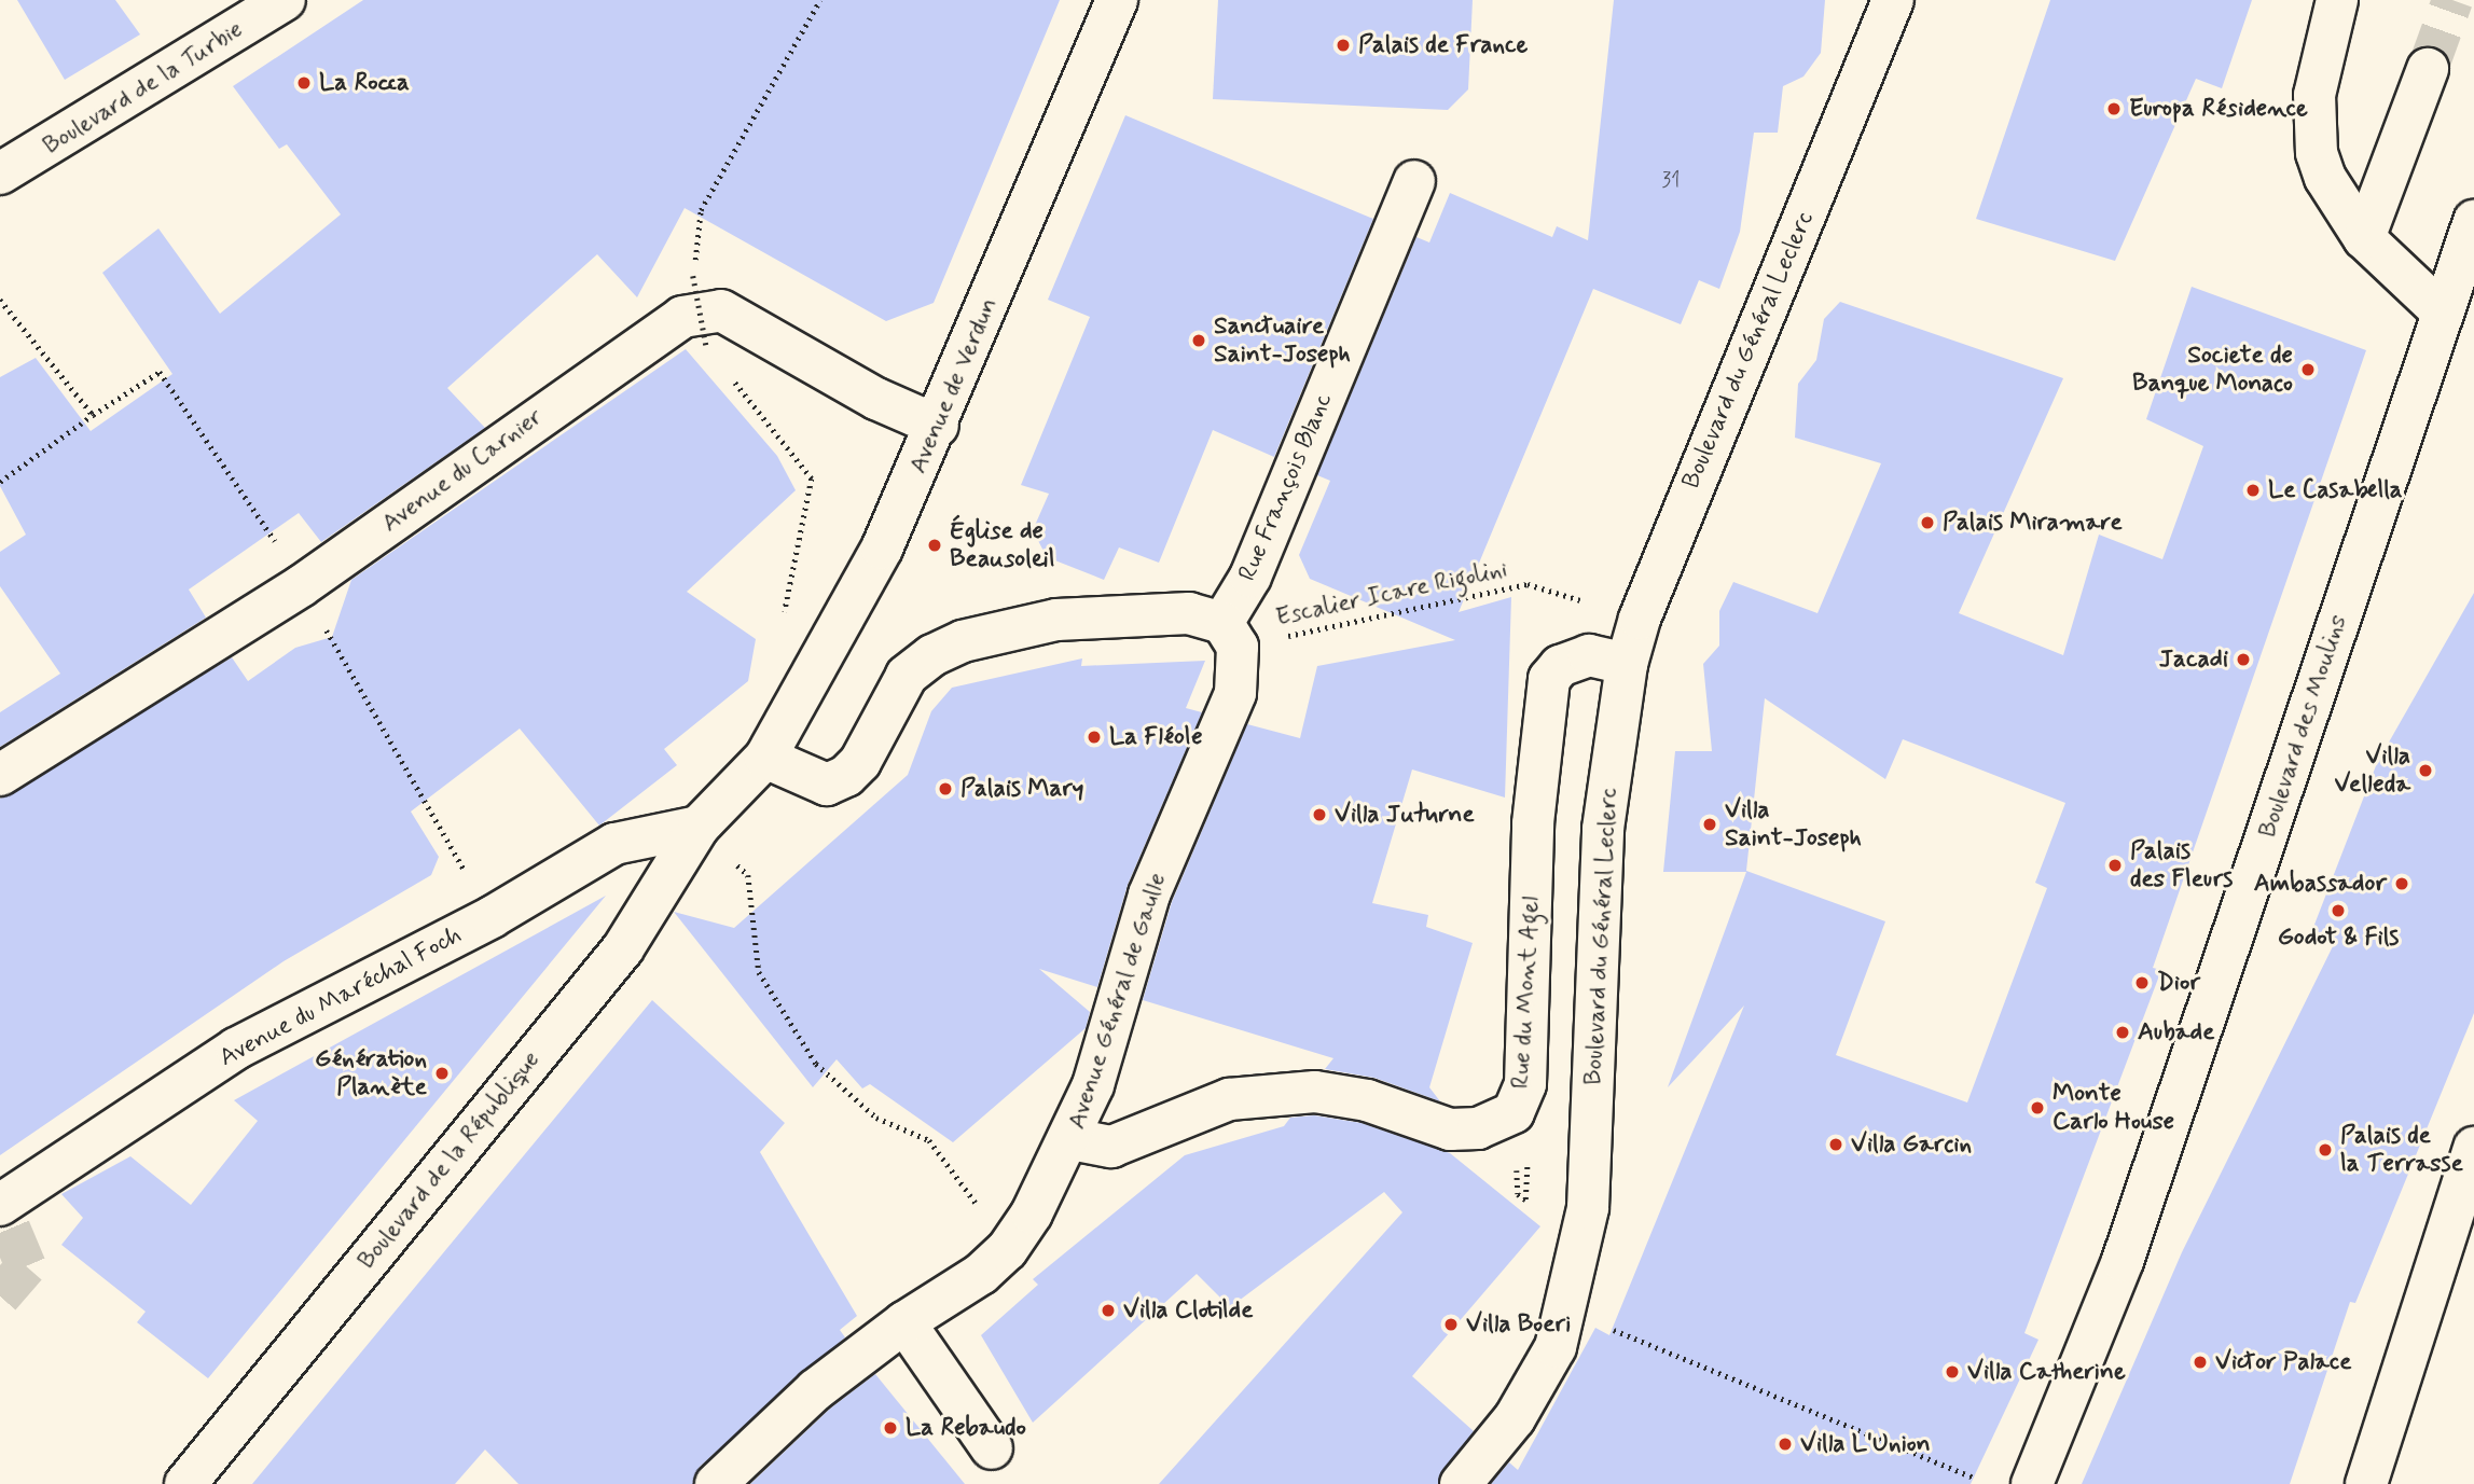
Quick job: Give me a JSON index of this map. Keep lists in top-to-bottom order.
{
  "streets": {
    "street": [
      "Boulevard de la Turbie",
      "Boulevard du Général Leclerc",
      "Avenue de Verdun",
      "Avenue du Carnier",
      "Rue François Blanc",
      "Boulevard des Moulins",
      "Rue du Mont Agel",
      "Avenue du Maréchal Foch",
      "Avenue Général de Gaulle",
      "Boulevard de la République"
    ],
    "path": ["Escalier Icare Rigolini"]
  },
  "crossings": [
    ["Boulevard du Général Leclerc", "Escalier Icare Rigolini"],
    ["Boulevard du Général Leclerc", "Rue du Mont Agel"],
    ["Avenue de Verdun", "Avenue du Carnier"],
    ["Avenue de Verdun", "Boulevard de la République"],
    ["Rue François Blanc", "Escalier Icare Rigolini"],
    ["Rue François Blanc", "Avenue Général de Gaulle"],
    ["Escalier Icare Rigolini", "Avenue Général de Gaulle"],
    ["Rue du Mont Agel", "Avenue Général de Gaulle"],
    ["Avenue du Maréchal Foch", "Boulevard de la République"]
  ],
  "places": [
    "Palais de France",
    "La Rocca",
    "Europa Résidence",
    "Sanctuaire Saint-Joseph",
    "Societe de Banque Monaco",
    "Le Casabella",
    "Palais Miramare",
    "Église de Beausoleil",
    "Jacadi",
    "La Fléole",
    "Villa Velleda",
    "Palais Mary",
    "Villa Juturne",
    "Villa Saint-Joseph",
    "Palais des Fleurs",
    "Ambassador",
    "Godot & Fils",
    "Dior",
    "Aubade",
    "Génération Planète",
    "Monte Carlo House",
    "Villa Garcin",
    "Palais de la Terrasse",
    "Villa Clotilde",
    "Villa Boeri",
    "Victor Palace",
    "Villa Catherine",
    "La Rebaudo",
    "Villa L'Union"
  ],
  "house_numbers": ["31"]
}
